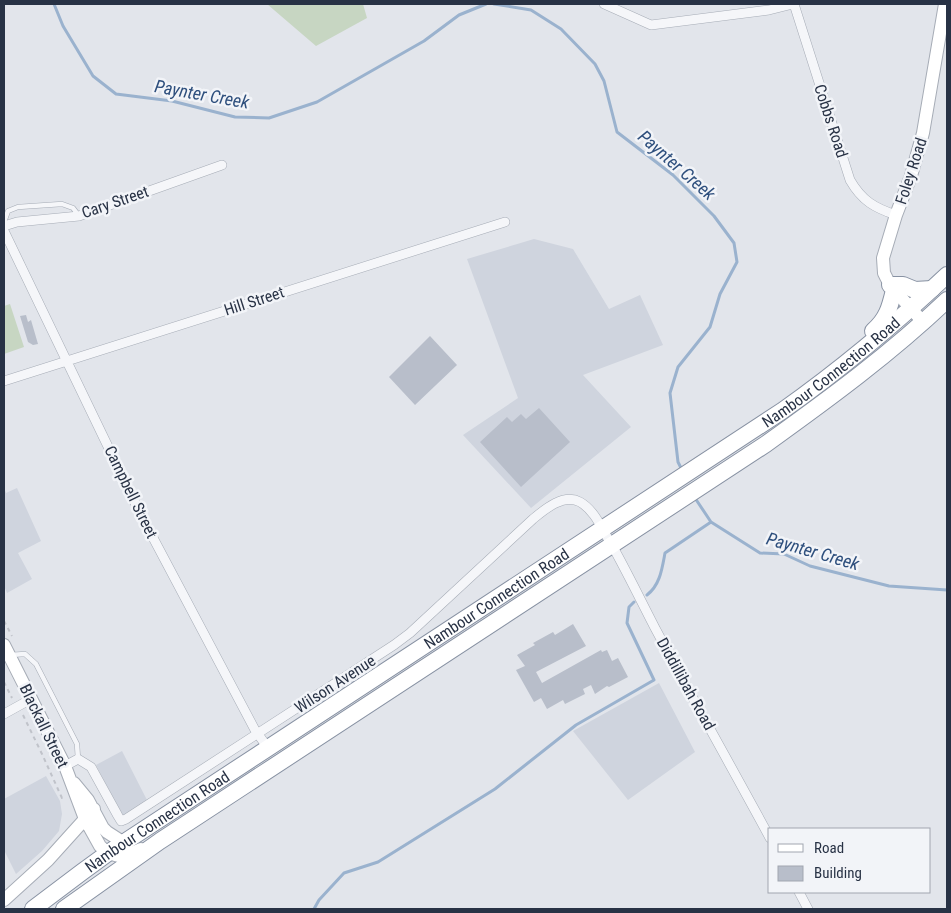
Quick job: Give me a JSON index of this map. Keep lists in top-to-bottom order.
{
  "streets": {
    "highway": ["Nambour Connection Road"],
    "street": [
      "Cobbs Road",
      "Foley Road",
      "Cary Street",
      "Hill Street",
      "Campbell Street",
      "Wilson Avenue",
      "Diddillibah Road",
      "Blackall Street"
    ]
  },
  "crossings": [
    ["Cobbs Road", "Foley Road"],
    ["Foley Road", "Nambour Connection Road"],
    ["Hill Street", "Campbell Street"],
    ["Nambour Connection Road", "Campbell Street"],
    ["Nambour Connection Road", "Wilson Avenue"],
    ["Nambour Connection Road", "Diddillibah Road"],
    ["Nambour Connection Road", "Blackall Street"],
    ["Campbell Street", "Wilson Avenue"],
    ["Wilson Avenue", "Diddillibah Road"]
  ],
  "water": ["Paynter Creek"],
  "legend": ["Road", "Building"]
}
